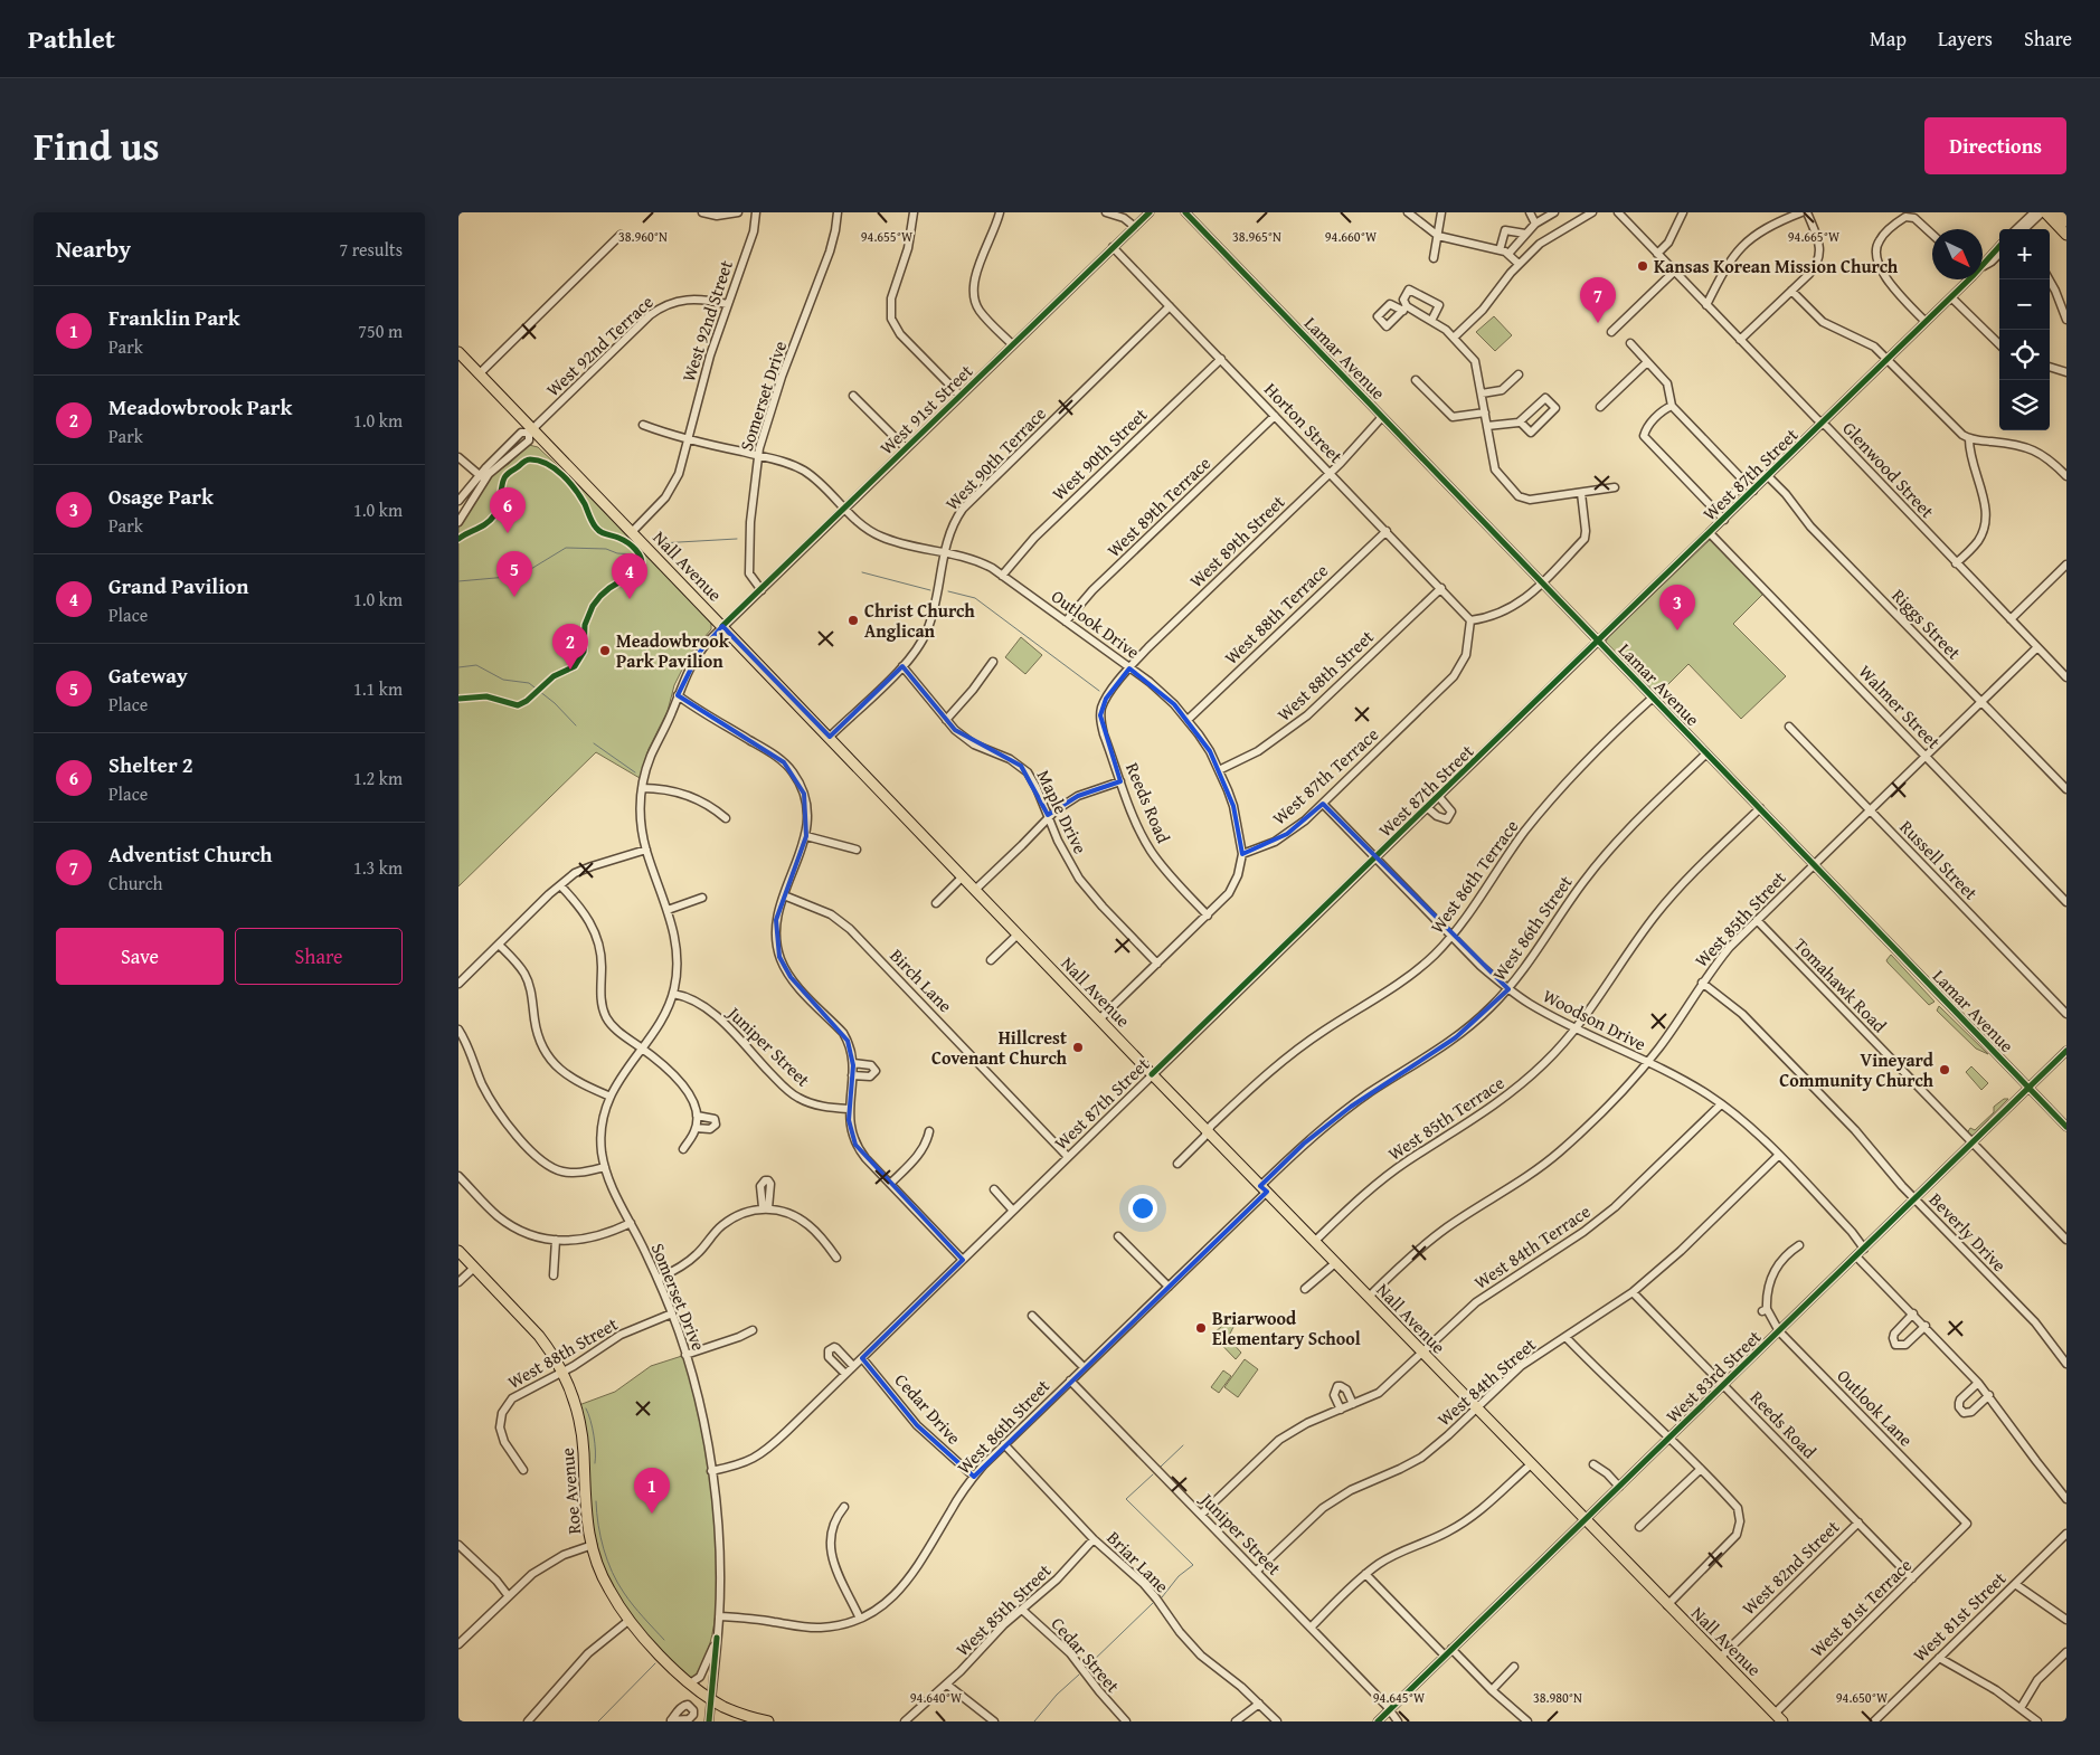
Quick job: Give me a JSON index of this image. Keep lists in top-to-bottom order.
{
  "streets": {
    "main road": ["Nall Avenue", "Roe Avenue"],
    "street": [
      "West 92nd Street",
      "West 92nd Terrace",
      "Lamar Avenue",
      "Somerset Drive",
      "West 91st Street",
      "Horton Street",
      "West 90th Street",
      "West 90th Terrace",
      "Glenwood Street",
      "West 87th Street",
      "West 89th Terrace",
      "West 89th Street",
      "West 88th Terrace",
      "Outlook Drive",
      "Riggs Street",
      "West 88th Street",
      "Walmer Street",
      "West 87th Terrace",
      "Reeds Road",
      "Maple Drive",
      "Russell Street",
      "West 86th Terrace",
      "West 85th Street",
      "West 86th Street",
      "Birch Lane",
      "Tomahawk Road",
      "Woodson Drive",
      "Juniper Street",
      "West 85th Terrace",
      "Beverly Drive",
      "West 84th Terrace",
      "West 83rd Street",
      "West 84th Street",
      "Outlook Lane",
      "Cedar Drive",
      "Briar Lane",
      "West 82nd Street",
      "West 81st Terrace",
      "West 81st Street",
      "Cedar Street"
    ]
  },
  "crossings": [
    ["West 92nd Street", "West 92nd Terrace"],
    ["West 92nd Street", "Nall Avenue"],
    ["West 92nd Street", "Outlook Drive"],
    ["West 92nd Terrace", "Nall Avenue"],
    ["Lamar Avenue", "West 87th Street"],
    ["Lamar Avenue", "West 89th Street"],
    ["Lamar Avenue", "West 86th Terrace"],
    ["Lamar Avenue", "West 85th Street"],
    ["Lamar Avenue", "West 86th Street"],
    ["Lamar Avenue", "West 85th Terrace"],
    ["Lamar Avenue", "West 83rd Street"],
    ["Somerset Drive", "West 91st Street"],
    ["Somerset Drive", "West 87th Street"],
    ["Somerset Drive", "Nall Avenue"],
    ["Somerset Drive", "Outlook Drive"],
    ["Somerset Drive", "West 88th Street"],
    ["Somerset Drive", "West 86th Street"],
    ["Somerset Drive", "Juniper Street"],
    ["Somerset Drive", "Roe Avenue"],
    ["West 91st Street", "Horton Street"],
    ["West 91st Street", "Nall Avenue"],
    ["West 91st Street", "Outlook Drive"],
    ["Horton Street", "West 90th Street"],
    ["Horton Street", "West 90th Terrace"],
    ["Horton Street", "West 89th Terrace"],
    ["Horton Street", "West 89th Street"],
    ["Horton Street", "West 88th Terrace"],
    ["Horton Street", "West 88th Street"],
    ["Horton Street", "West 87th Terrace"],
    ["West 90th Street", "Outlook Drive"],
    ["West 90th Terrace", "Nall Avenue"],
    ["West 90th Terrace", "Outlook Drive"],
    ["West 90th Terrace", "Maple Drive"],
    ["Glenwood Street", "West 87th Street"],
    ["Glenwood Street", "West 85th Street"],
    ["West 87th Street", "Nall Avenue"],
    ["West 87th Street", "Riggs Street"],
    ["West 87th Street", "Walmer Street"],
    ["West 87th Street", "Birch Lane"],
    ["West 87th Street", "Woodson Drive"],
    ["West 87th Street", "Cedar Drive"],
    ["West 89th Terrace", "Outlook Drive"],
    ["West 89th Street", "Outlook Drive"],
    ["West 89th Street", "Reeds Road"],
    ["Nall Avenue", "West 86th Terrace"],
    ["Nall Avenue", "West 85th Street"],
    ["Nall Avenue", "West 86th Street"],
    ["Nall Avenue", "West 85th Terrace"],
    ["Nall Avenue", "West 84th Terrace"],
    ["Nall Avenue", "West 83rd Street"],
    ["Nall Avenue", "West 84th Street"],
    ["Nall Avenue", "West 82nd Street"],
    ["Nall Avenue", "West 81st Terrace"],
    ["West 88th Terrace", "Outlook Drive"],
    ["Outlook Drive", "West 88th Street"],
    ["Outlook Drive", "West 87th Terrace"],
    ["Riggs Street", "West 85th Street"],
    ["West 88th Street", "Roe Avenue"],
    ["Walmer Street", "West 85th Street"],
    ["West 87th Terrace", "Woodson Drive"],
    ["Reeds Road", "West 83rd Street"],
    ["Reeds Road", "West 84th Street"],
    ["Reeds Road", "West 82nd Street"],
    ["Reeds Road", "West 81st Terrace"],
    ["Russell Street", "West 85th Street"],
    ["West 86th Terrace", "Woodson Drive"],
    ["West 85th Street", "Tomahawk Road"],
    ["West 85th Street", "Woodson Drive"],
    ["West 85th Street", "Beverly Drive"],
    ["West 85th Street", "Briar Lane"],
    ["West 85th Street", "Cedar Street"],
    ["West 86th Street", "Woodson Drive"],
    ["West 86th Street", "Juniper Street"],
    ["West 86th Street", "Cedar Drive"],
    ["West 86th Street", "Briar Lane"],
    ["Tomahawk Road", "West 83rd Street"],
    ["Woodson Drive", "West 85th Terrace"],
    ["Woodson Drive", "West 84th Terrace"],
    ["Woodson Drive", "West 83rd Street"],
    ["Woodson Drive", "West 84th Street"],
    ["Juniper Street", "West 84th Terrace"],
    ["Juniper Street", "West 83rd Street"],
    ["Juniper Street", "West 84th Street"],
    ["Beverly Drive", "West 83rd Street"],
    ["West 83rd Street", "Outlook Lane"],
    ["Outlook Lane", "West 81st Terrace"]
  ],
  "places": [
    "Kansas Korean Mission Church",
    "Christ Church Anglican",
    "Meadowbrook Park Pavilion",
    "Hillcrest Covenant Church",
    "Vineyard Community Church",
    "Briarwood Elementary School"
  ],
  "north": "bottom right",
  "page": {
    "header": "Pathlet",
    "nav": ["Map", "Layers", "Share"],
    "title": "Find us",
    "buttons": [
      "Directions",
      ["Save", "Share"]
    ],
    "heading": ["Nearby", "7 results"],
    "map_buttons": ["+", "−"],
    "pins": [
      "7",
      "6",
      "5",
      "4",
      "3",
      "2",
      "1"
    ],
    "list": [
      {
        "mark": "1",
        "name": "Franklin Park",
        "note": "Park",
        "value": "750 m"
      },
      {
        "mark": "2",
        "name": "Meadowbrook Park",
        "note": "Park",
        "value": "1.0 km"
      },
      {
        "mark": "3",
        "name": "Osage Park",
        "note": "Park",
        "value": "1.0 km"
      },
      {
        "mark": "4",
        "name": "Grand Pavilion",
        "note": "Place",
        "value": "1.0 km"
      },
      {
        "mark": "5",
        "name": "Gateway",
        "note": "Place",
        "value": "1.1 km"
      },
      {
        "mark": "6",
        "name": "Shelter 2",
        "note": "Place",
        "value": "1.2 km"
      },
      {
        "mark": "7",
        "name": "Adventist Church",
        "note": "Church",
        "value": "1.3 km"
      }
    ]
  },
  "coordinates": [
    "38.960°N",
    "38.965°N",
    "94.655°W",
    "94.660°W",
    "94.665°W",
    "94.640°W",
    "94.645°W",
    "94.650°W",
    "38.980°N"
  ]
}
